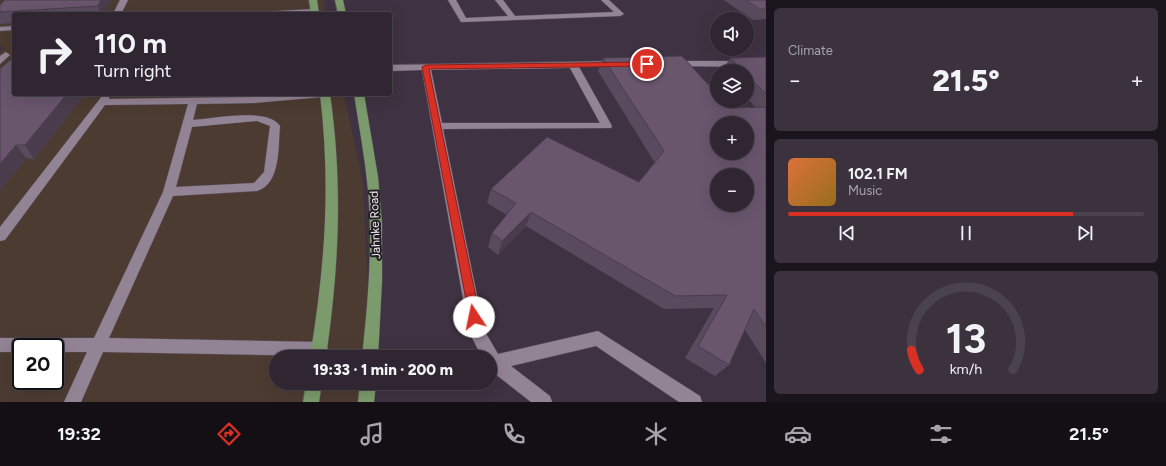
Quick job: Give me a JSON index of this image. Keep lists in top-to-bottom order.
{
  "streets": {
    "main road": ["Jahnke Road"]
  },
  "page": {
    "tile": "Climate",
    "map_buttons": ["+", "−"],
    "turn": ["110 m", "Turn right"],
    "heat": ["−", "21.5°", "+"],
    "song": ["102.1 FM", "Music"],
    "limit": "20",
    "trip": "19:33 · 1 min · 200 m",
    "tabs": ["19:32", "21.5°"],
    "gauge": ["13", "km/h"]
  }
}
